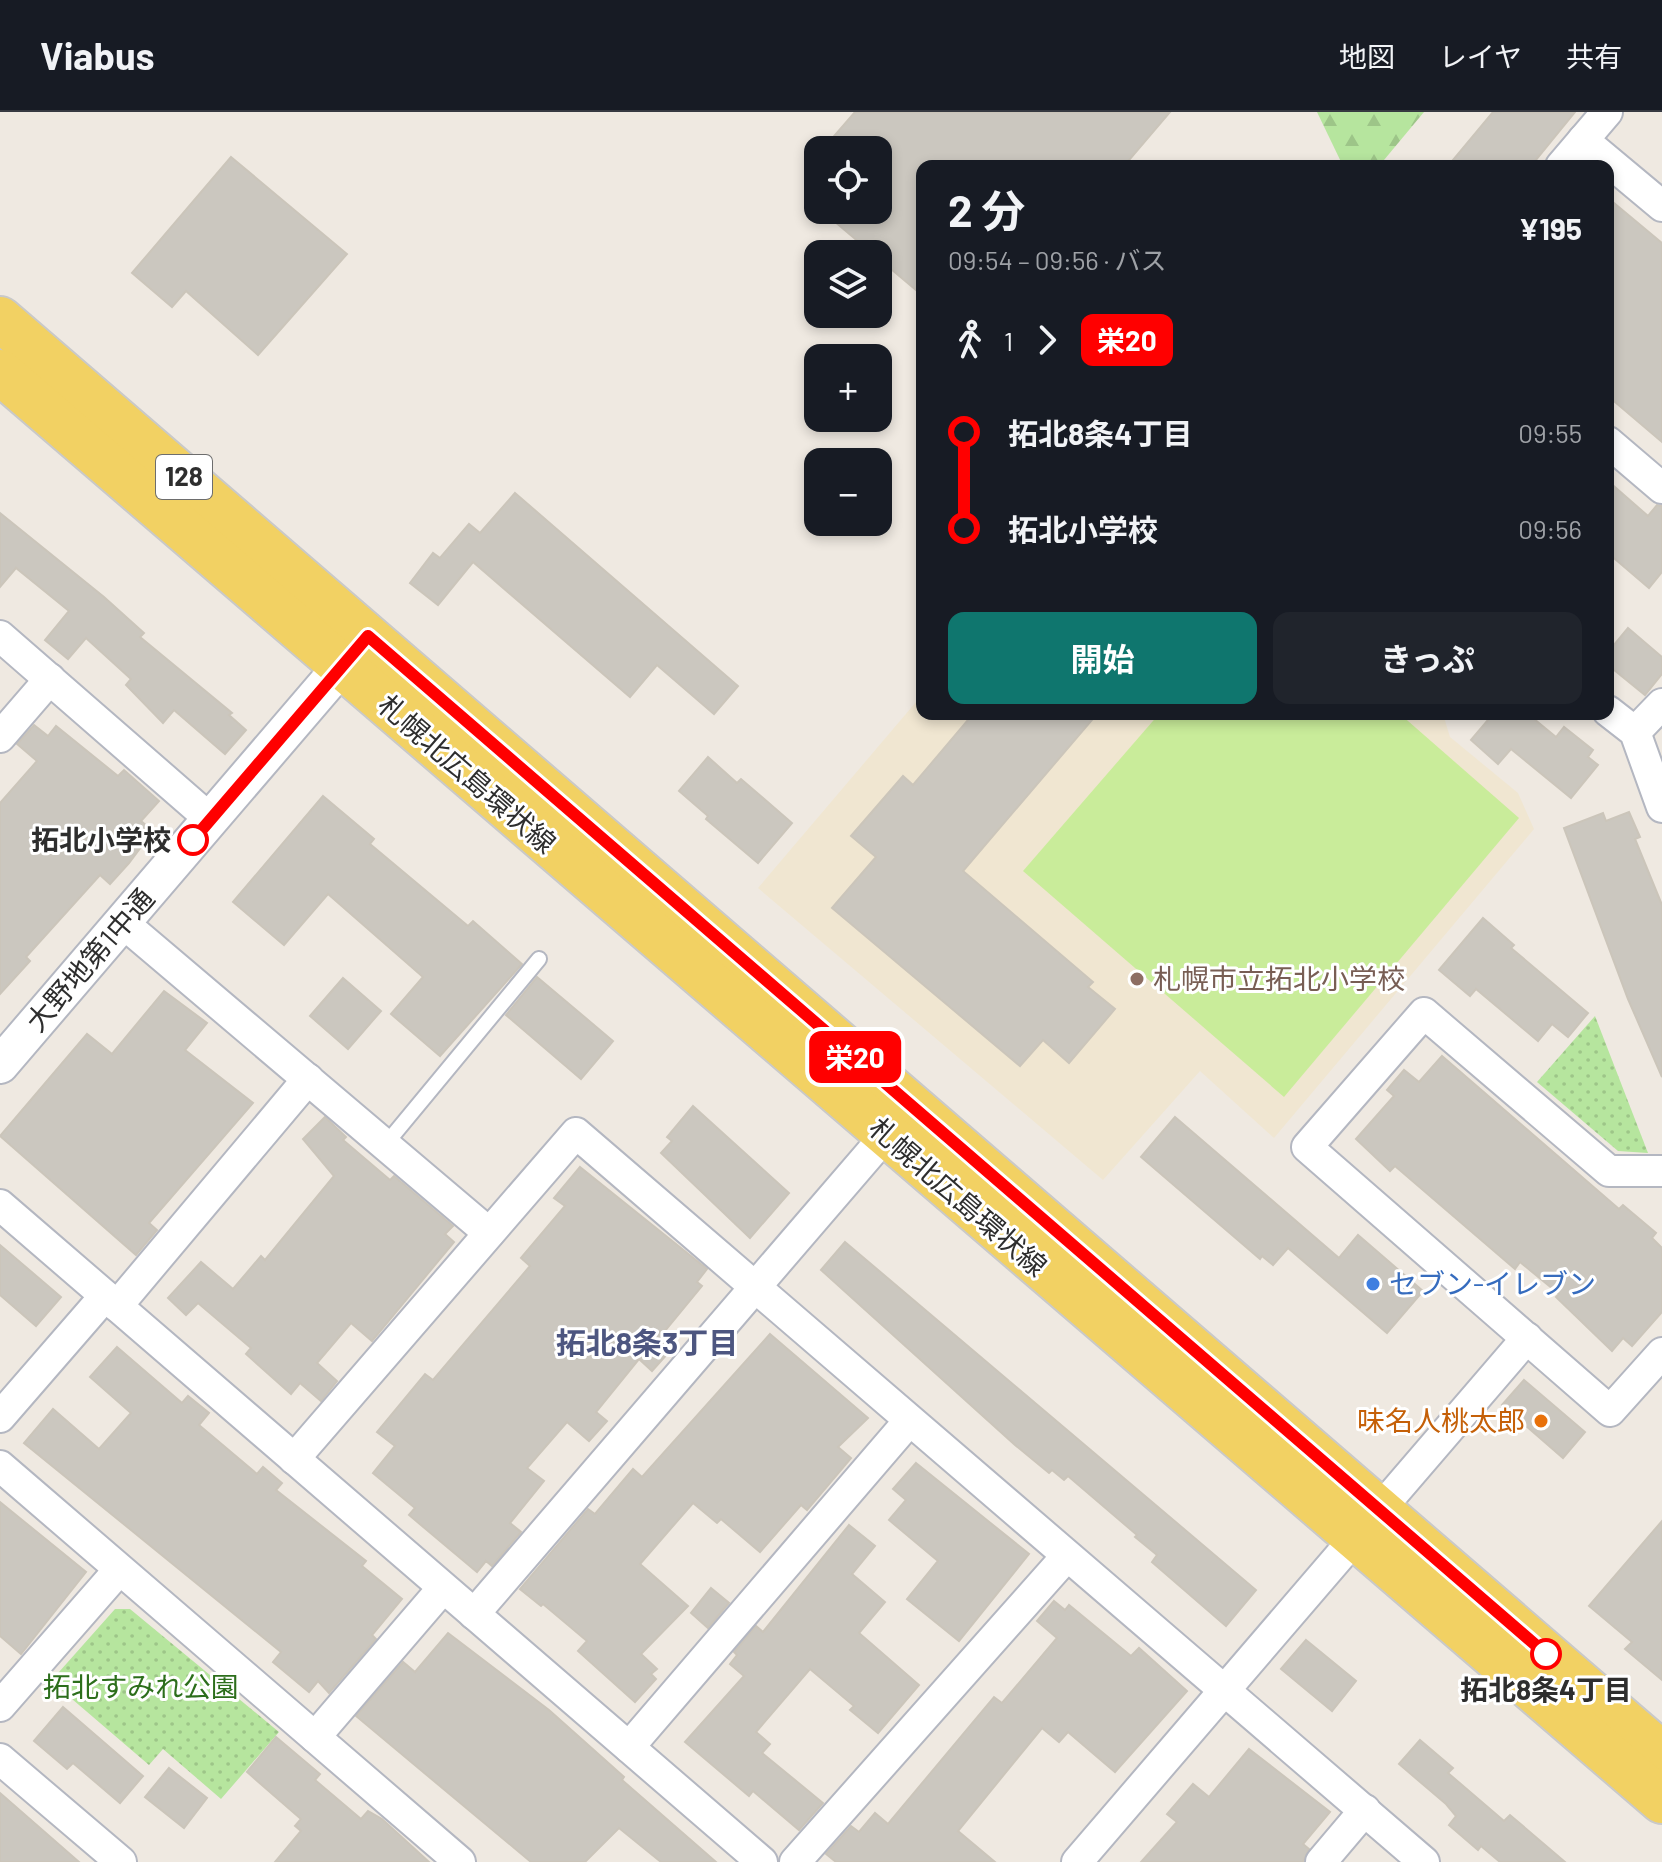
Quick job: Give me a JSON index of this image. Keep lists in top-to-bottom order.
{
  "streets": {
    "main road": ["128", "札幌北広島環状線"],
    "street": ["大野地第1中通"]
  },
  "crossings": [
    ["札幌北広島環状線", "大野地第1中通"]
  ],
  "districts": ["拓北8条3丁目"],
  "parks": ["拓北すみれ公園"],
  "places": [
    "拓北小学校",
    "札幌市立拓北小学校",
    "セブン-イレブン",
    "味名人桃太郎",
    "拓北8条4丁目"
  ],
  "lines": ["bus line 栄20"],
  "page": {
    "header": "Viabus",
    "nav": ["地図", "レイヤ", "共有"],
    "on_map": "栄20",
    "map_buttons": ["+", "−"],
    "heading": ["2 分", "09:54 – 09:56 · バス", "¥195"],
    "legs": ["1", "栄20"],
    "list": [
      {
        "name": "拓北8条4丁目",
        "value": "09:55"
      },
      {
        "name": "拓北小学校",
        "value": "09:56"
      }
    ],
    "buttons": ["開始", "きっぷ"]
  }
}
